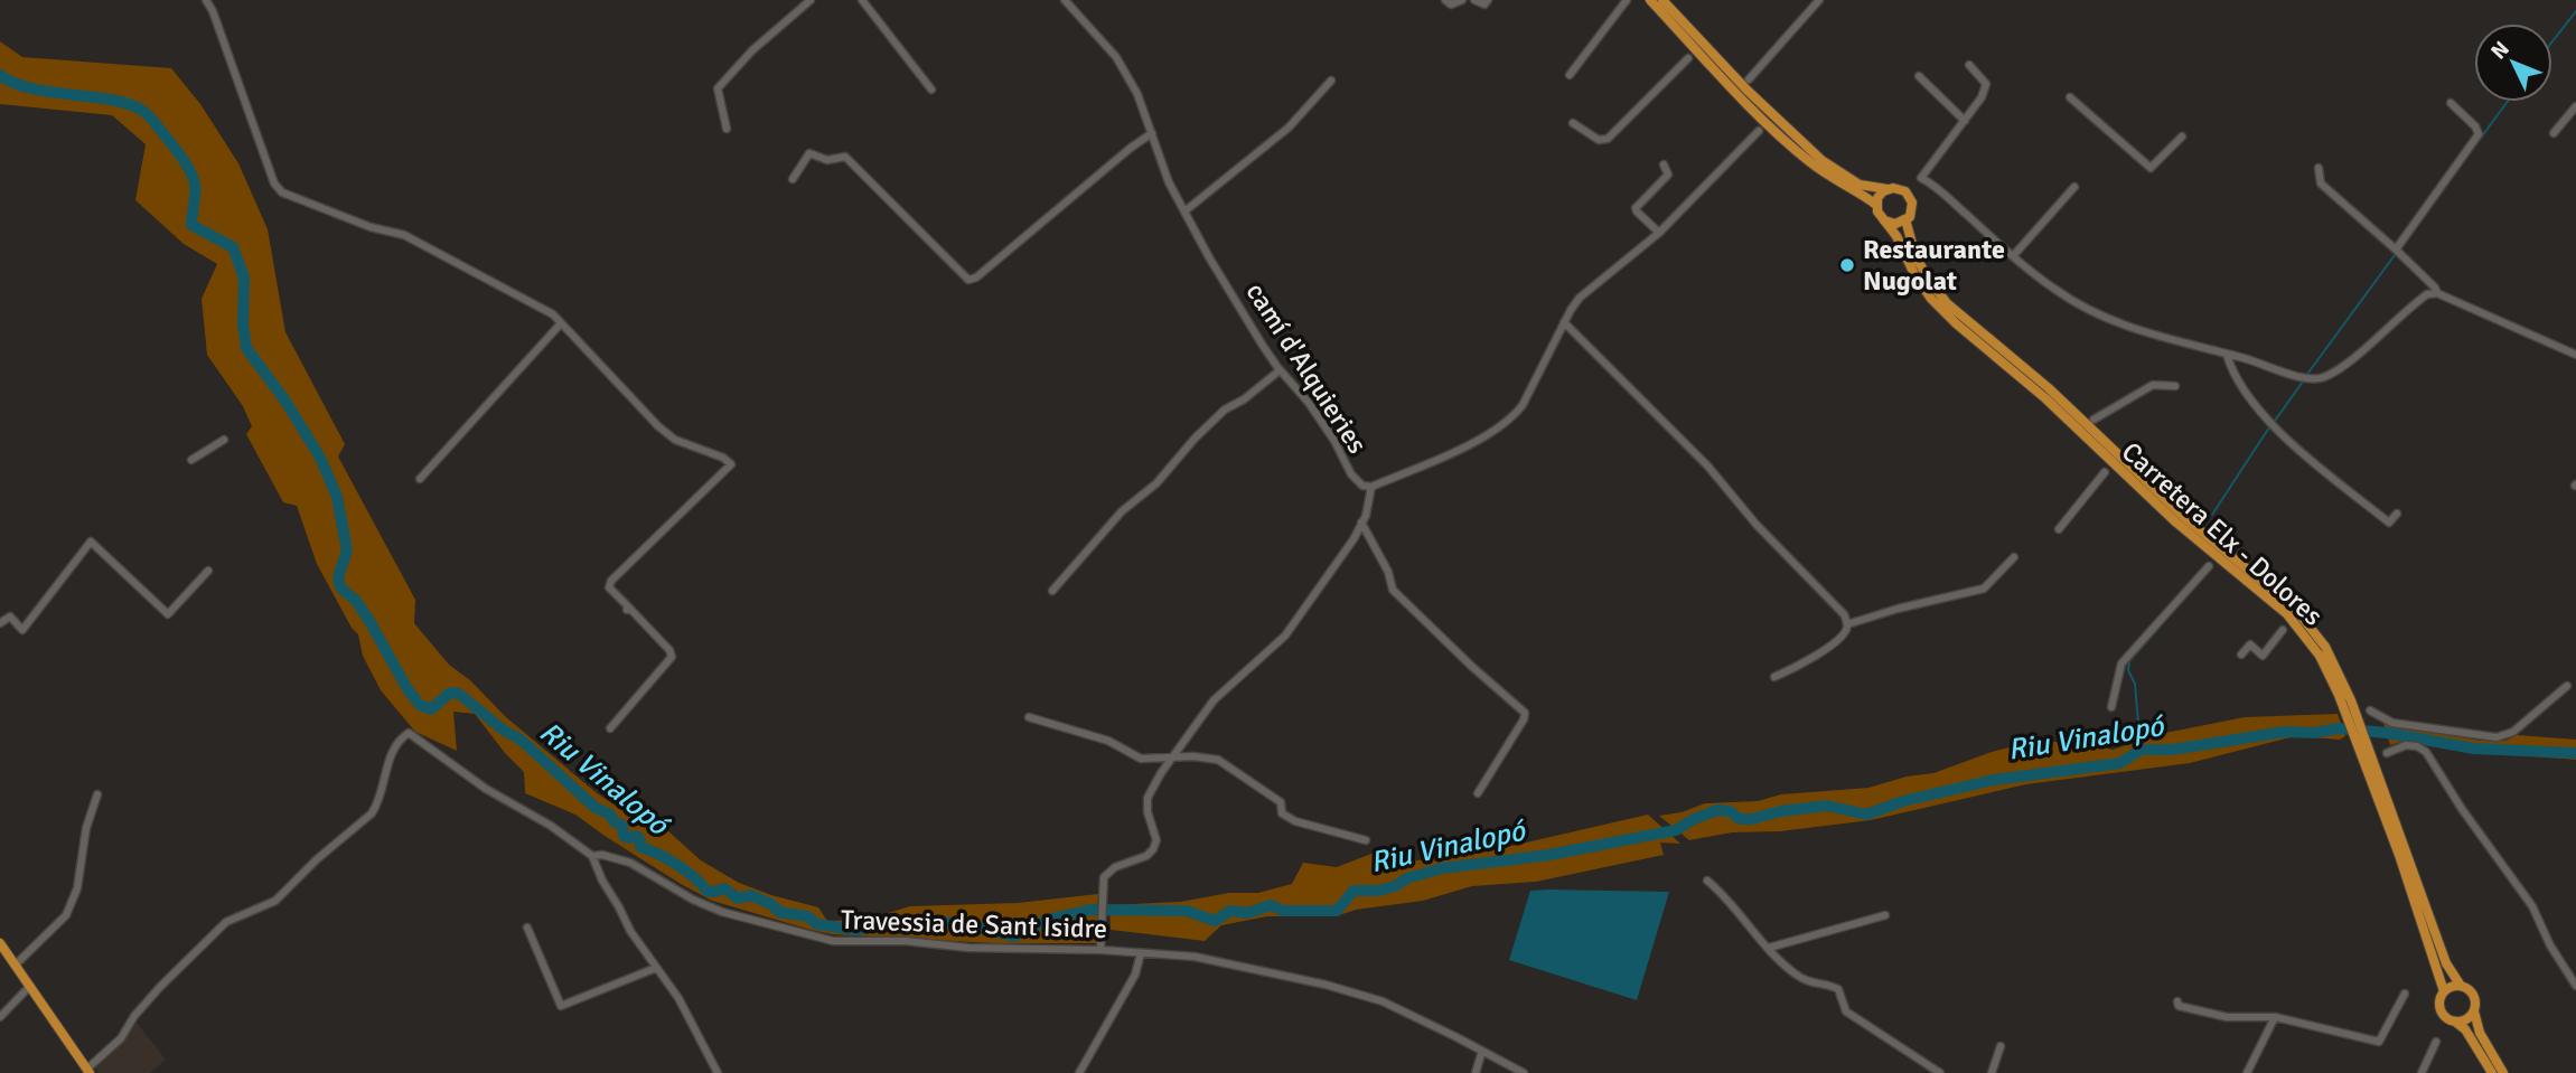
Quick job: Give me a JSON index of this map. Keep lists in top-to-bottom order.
{
  "streets": {
    "main road": ["Carretera Elx - Dolores"],
    "street": ["camí d'Alquieries", "Travessia de Sant Isidre"]
  },
  "water": ["Riu Vinalopó"],
  "places": ["Restaurante Nugolat"],
  "north": "top left"
}
